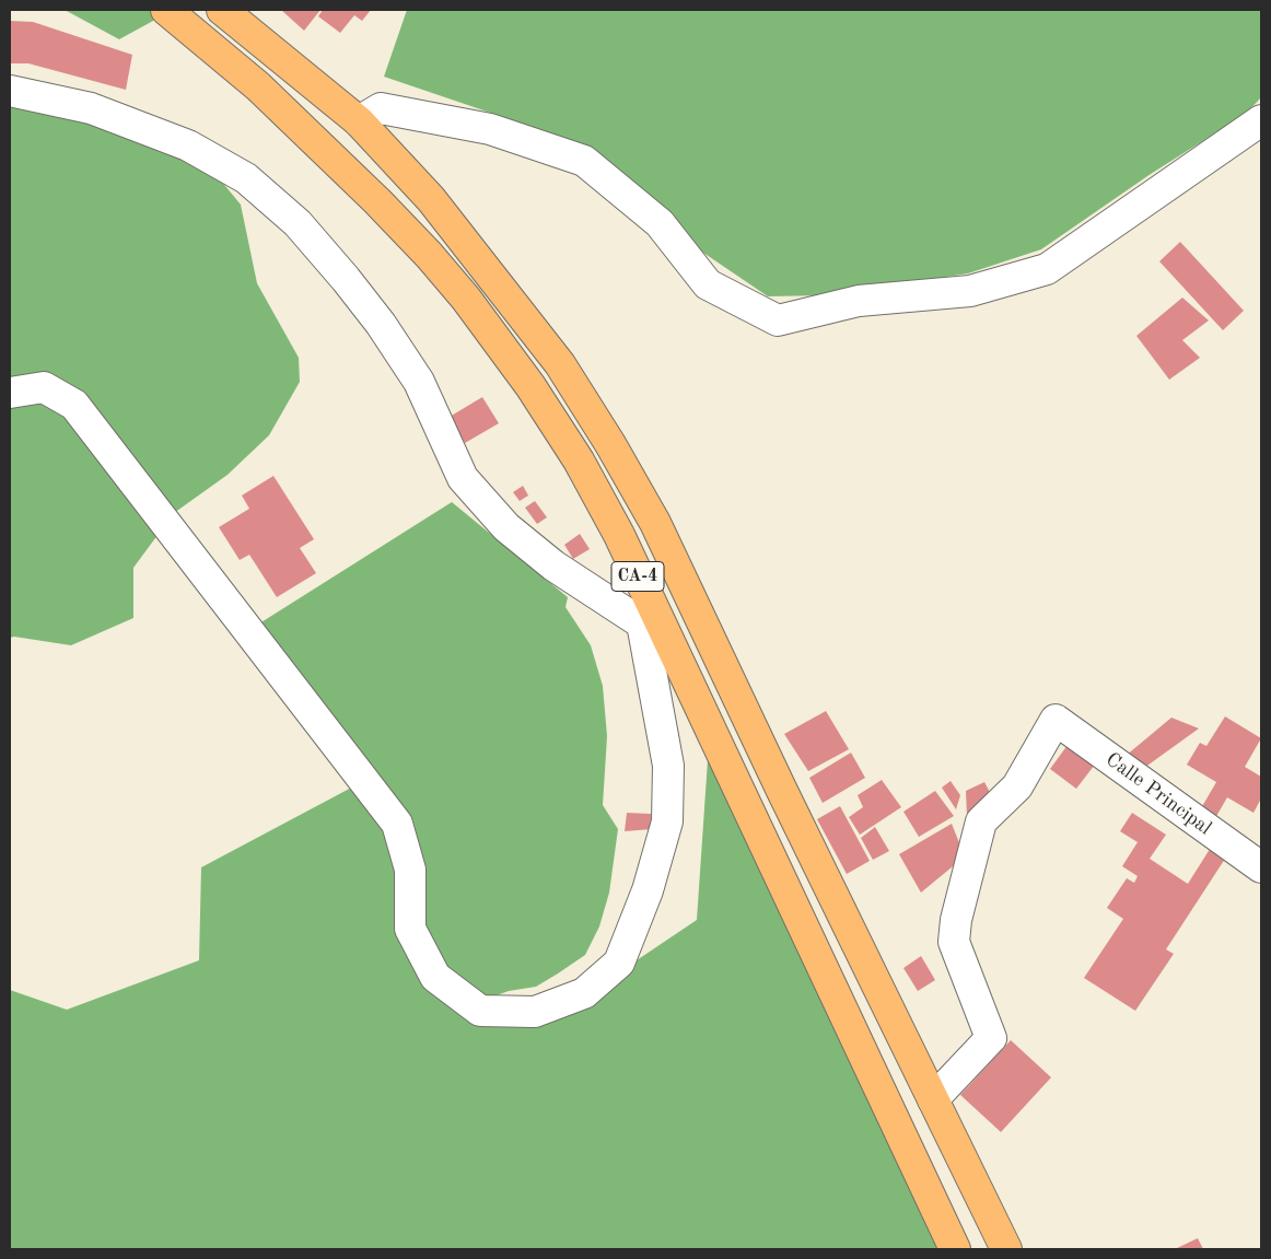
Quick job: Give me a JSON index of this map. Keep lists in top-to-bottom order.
{
  "streets": {
    "highway": ["CA-4"],
    "street": ["Calle Principal"]
  },
  "crossings": [
    ["CA-4", "Calle Principal"]
  ]
}
